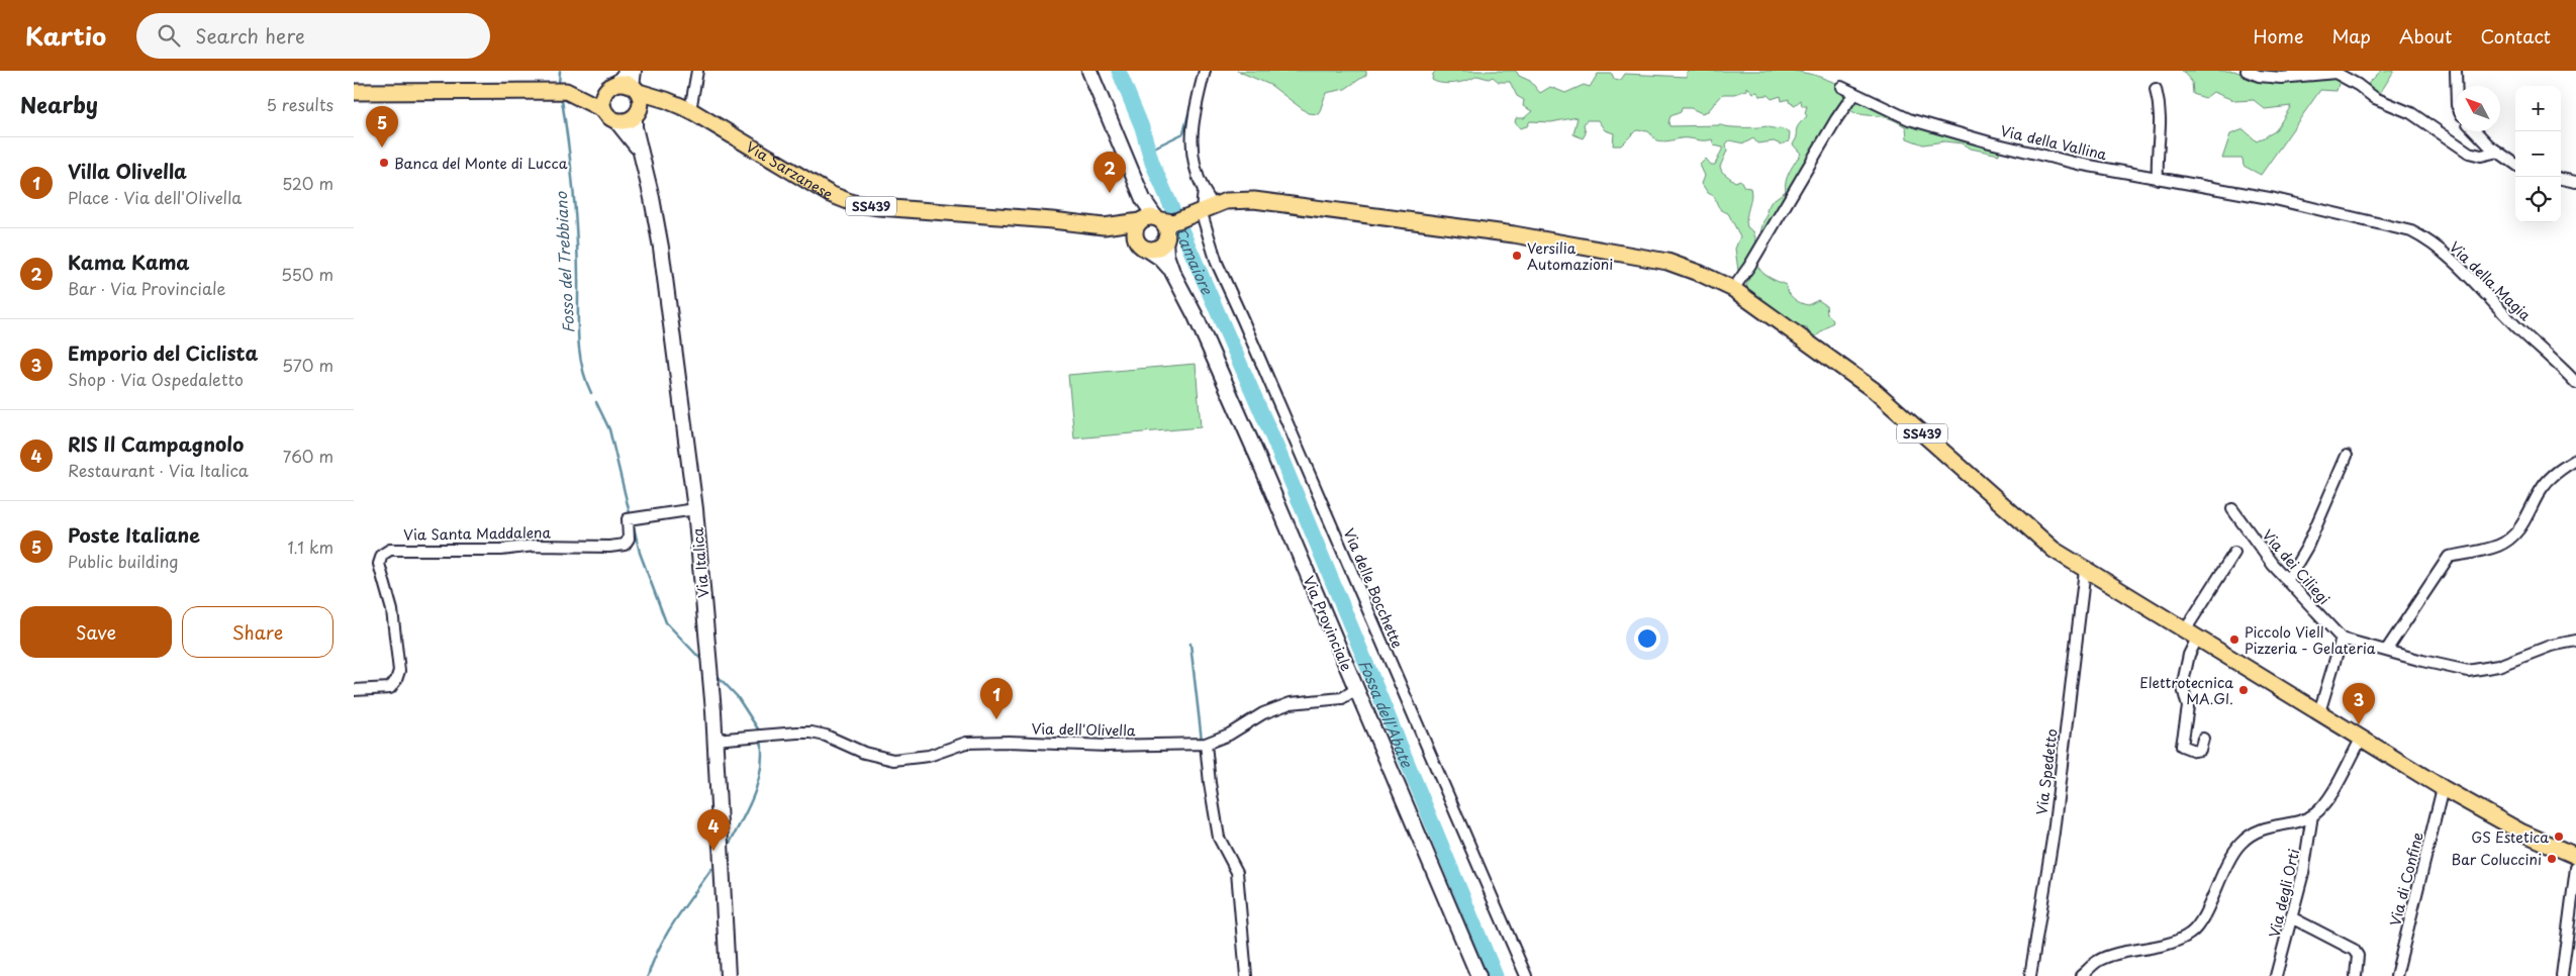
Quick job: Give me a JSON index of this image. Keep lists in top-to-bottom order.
{
  "streets": {
    "main road": [
      "Via Sarzanese",
      "SS439",
      "Via Italica",
      "Via Provinciale"
    ],
    "street": [
      "Via della Vallina",
      "Via della Magia",
      "Via Santa Maddalena",
      "Via dei Ciliegi",
      "Via delle Bocchette",
      "Via dell'Olivella",
      "Via Spedetto",
      "Via di Confine",
      "Via degli Orti"
    ]
  },
  "crossings": [
    ["Via della Vallina", "Via della Magia"],
    ["Via Sarzanese", "SS439"],
    ["Via Sarzanese", "Via Provinciale"],
    ["SS439", "Via Italica"],
    ["SS439", "Via delle Bocchette"],
    ["SS439", "Via Provinciale"],
    ["SS439", "Via Spedetto"],
    ["SS439", "Via di Confine"],
    ["Via Santa Maddalena", "Via Italica"],
    ["Via Italica", "Via dell'Olivella"],
    ["Via Provinciale", "Via dell'Olivella"]
  ],
  "water": ["Camaiore", "Fosso del Trebbiano", "Fossa dell'Abate"],
  "places": [
    "Banca del Monte di Lucca",
    "Versilia Automazioni",
    "Piccolo Viell Pizzeria - Gelateria",
    "Elettrotecnica MA.GI.",
    "GS Estetica",
    "Bar Coluccini"
  ],
  "north": "top left",
  "page": {
    "header": "Kartio",
    "search": "Search here",
    "nav": [
      "Home",
      "Map",
      "About",
      "Contact"
    ],
    "heading": ["Nearby", "5 results"],
    "map_buttons": ["+", "−"],
    "pins": [
      "5",
      "2",
      "1",
      "3",
      "4"
    ],
    "list": [
      {
        "mark": "1",
        "name": "Villa Olivella",
        "note": "Place · Via dell'Olivella",
        "value": "520 m"
      },
      {
        "mark": "2",
        "name": "Kama Kama",
        "note": "Bar · Via Provinciale",
        "value": "550 m"
      },
      {
        "mark": "3",
        "name": "Emporio del Ciclista",
        "note": "Shop · Via Ospedaletto",
        "value": "570 m"
      },
      {
        "mark": "4",
        "name": "RIS Il Campagnolo",
        "note": "Restaurant · Via Italica",
        "value": "760 m"
      },
      {
        "mark": "5",
        "name": "Poste Italiane",
        "note": "Public building",
        "value": "1.1 km"
      }
    ],
    "buttons": ["Save", "Share"]
  }
}
